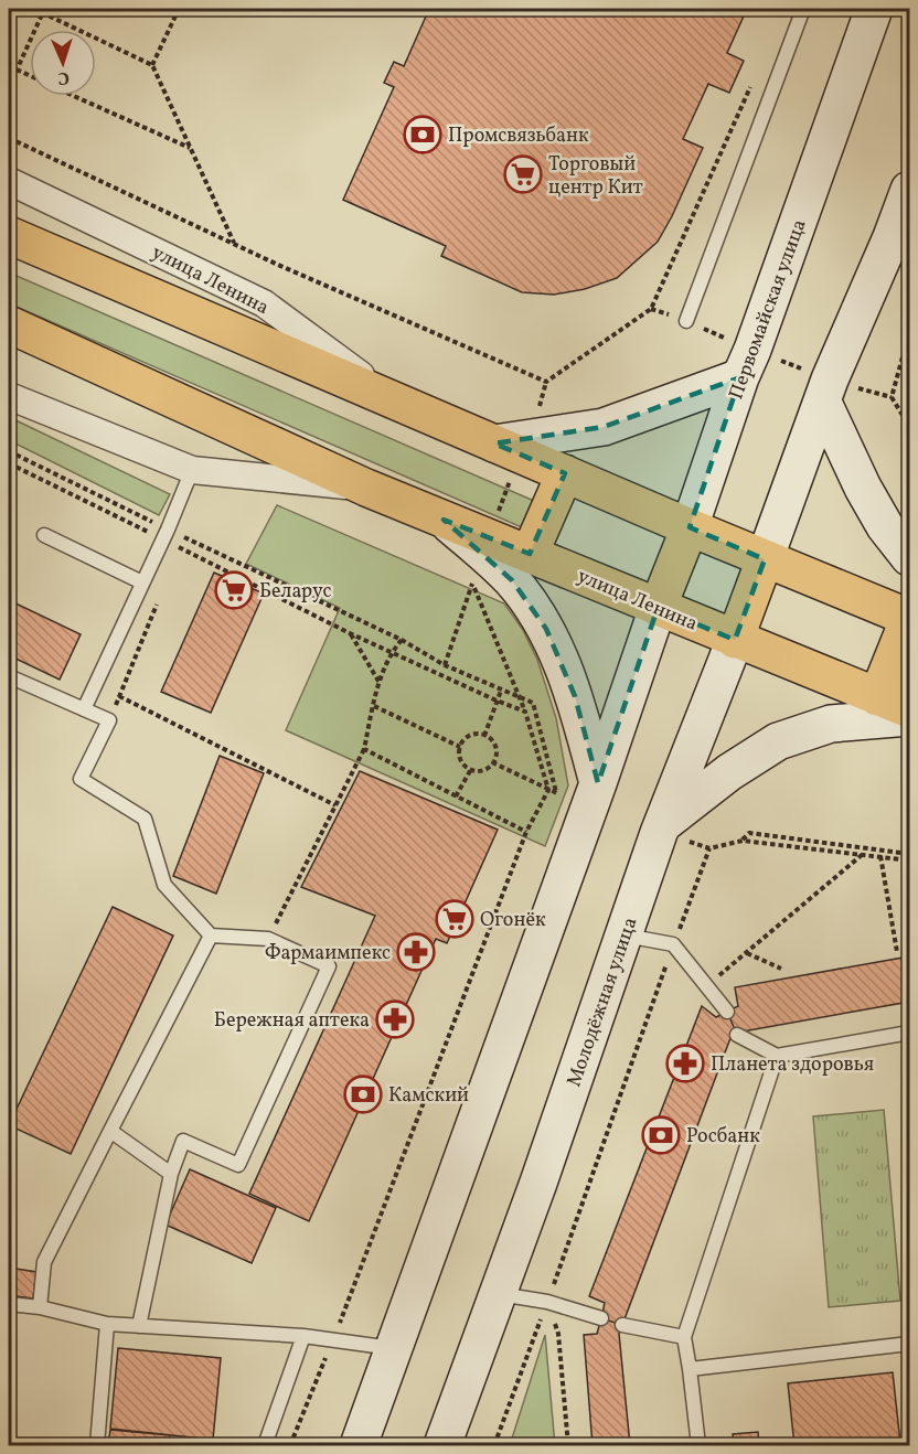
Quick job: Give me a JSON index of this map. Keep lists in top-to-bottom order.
{
  "streets": {
    "main road": ["улица Ленина", "Первомайская улица", "Молодёжная улица"]
  },
  "crossings": [
    ["улица Ленина", "Первомайская улица"],
    ["улица Ленина", "Молодёжная улица"]
  ],
  "places": {
    "bank": ["Промсвязьбанк", "Камский", "Росбанк"],
    "supermarket": ["Торговый центр Кит", "Беларус", "Огонёк"],
    "pharmacy": ["Фармаимпекс", "Бережная аптека", "Планета здоровья"]
  },
  "north": "bottom"
}
